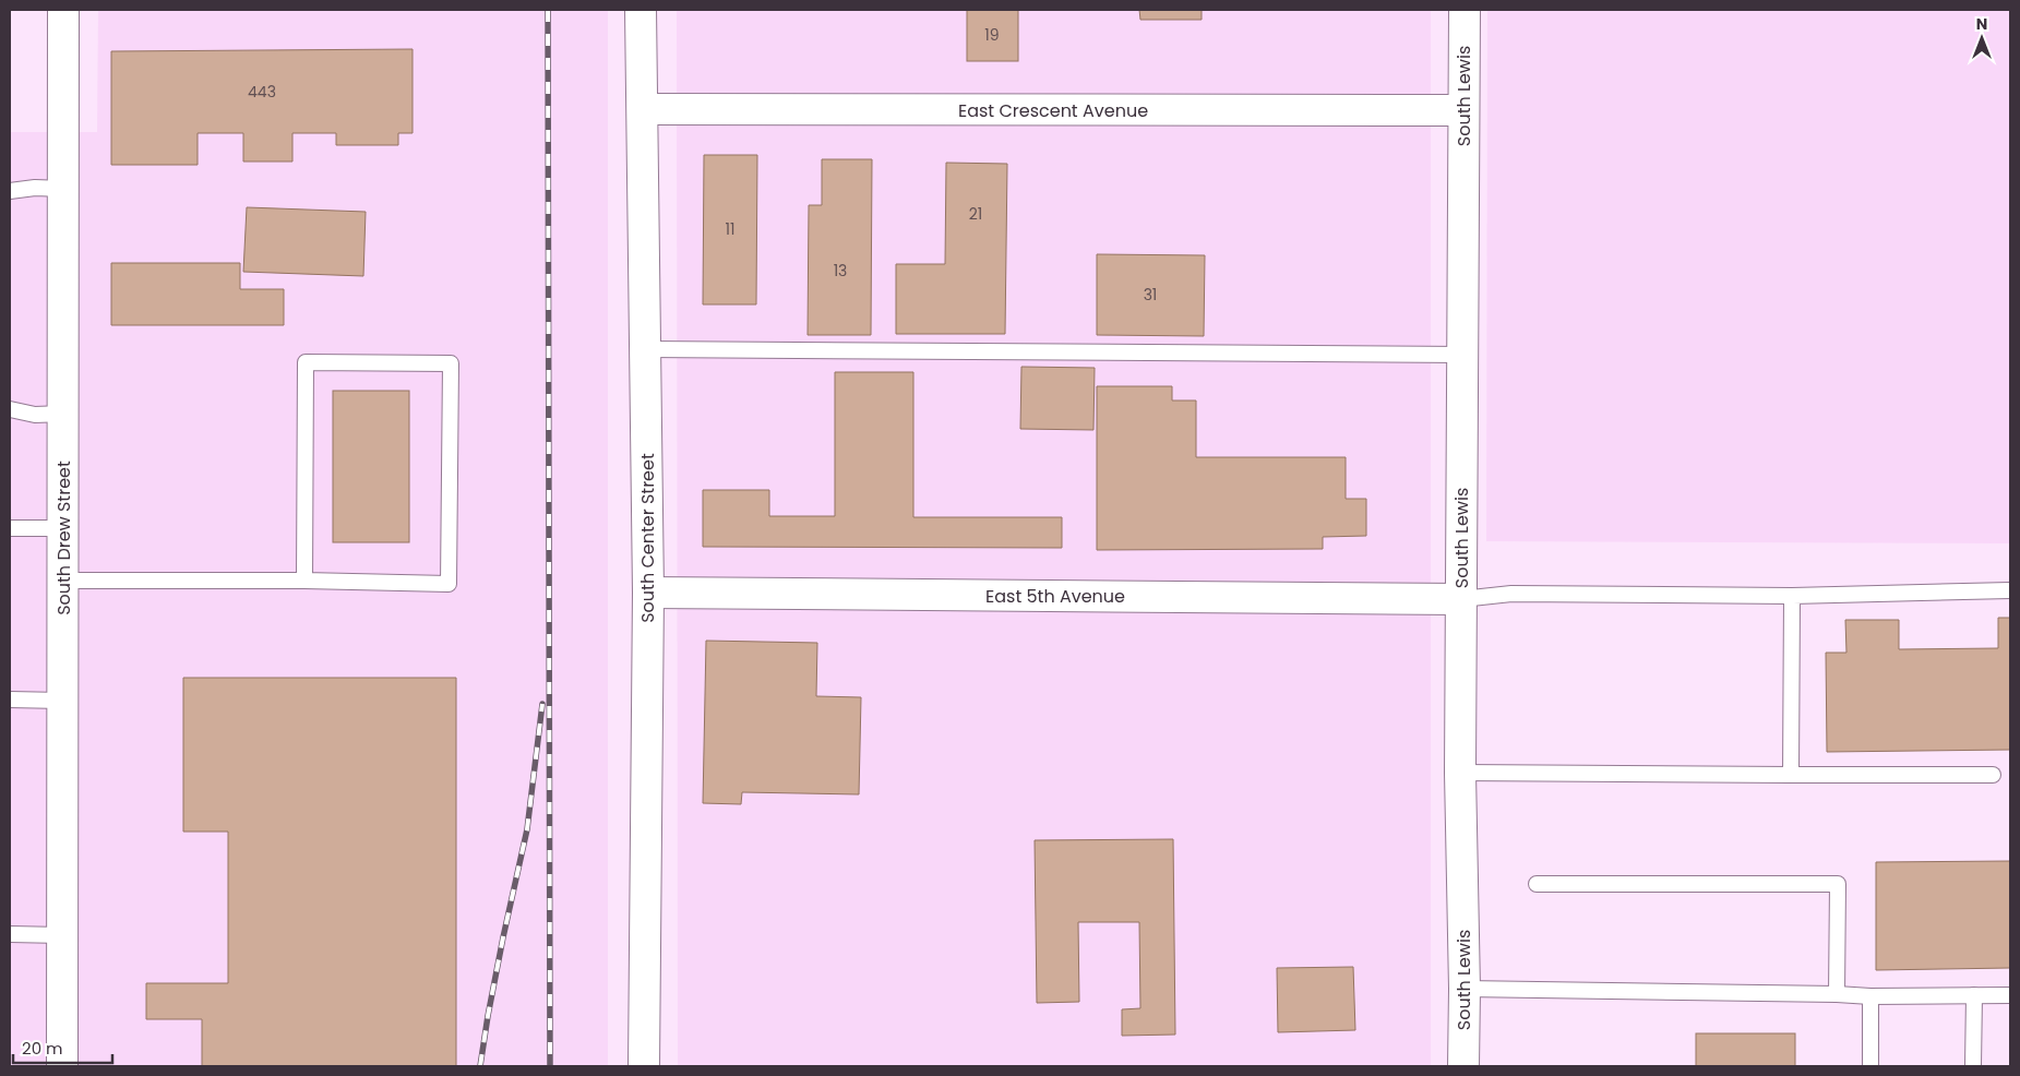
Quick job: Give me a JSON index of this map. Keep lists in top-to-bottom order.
{
  "streets": {
    "street": [
      "South Lewis",
      "East Crescent Avenue",
      "South Drew Street",
      "South Center Street",
      "East 5th Avenue"
    ]
  },
  "crossings": [
    ["South Lewis", "East Crescent Avenue"],
    ["South Lewis", "East 5th Avenue"],
    ["East Crescent Avenue", "South Center Street"],
    ["South Center Street", "East 5th Avenue"]
  ],
  "house_numbers": [
    "19",
    "443",
    "21",
    "11",
    "13",
    "31"
  ],
  "scale_bar": "20 m",
  "north": "top"
}
